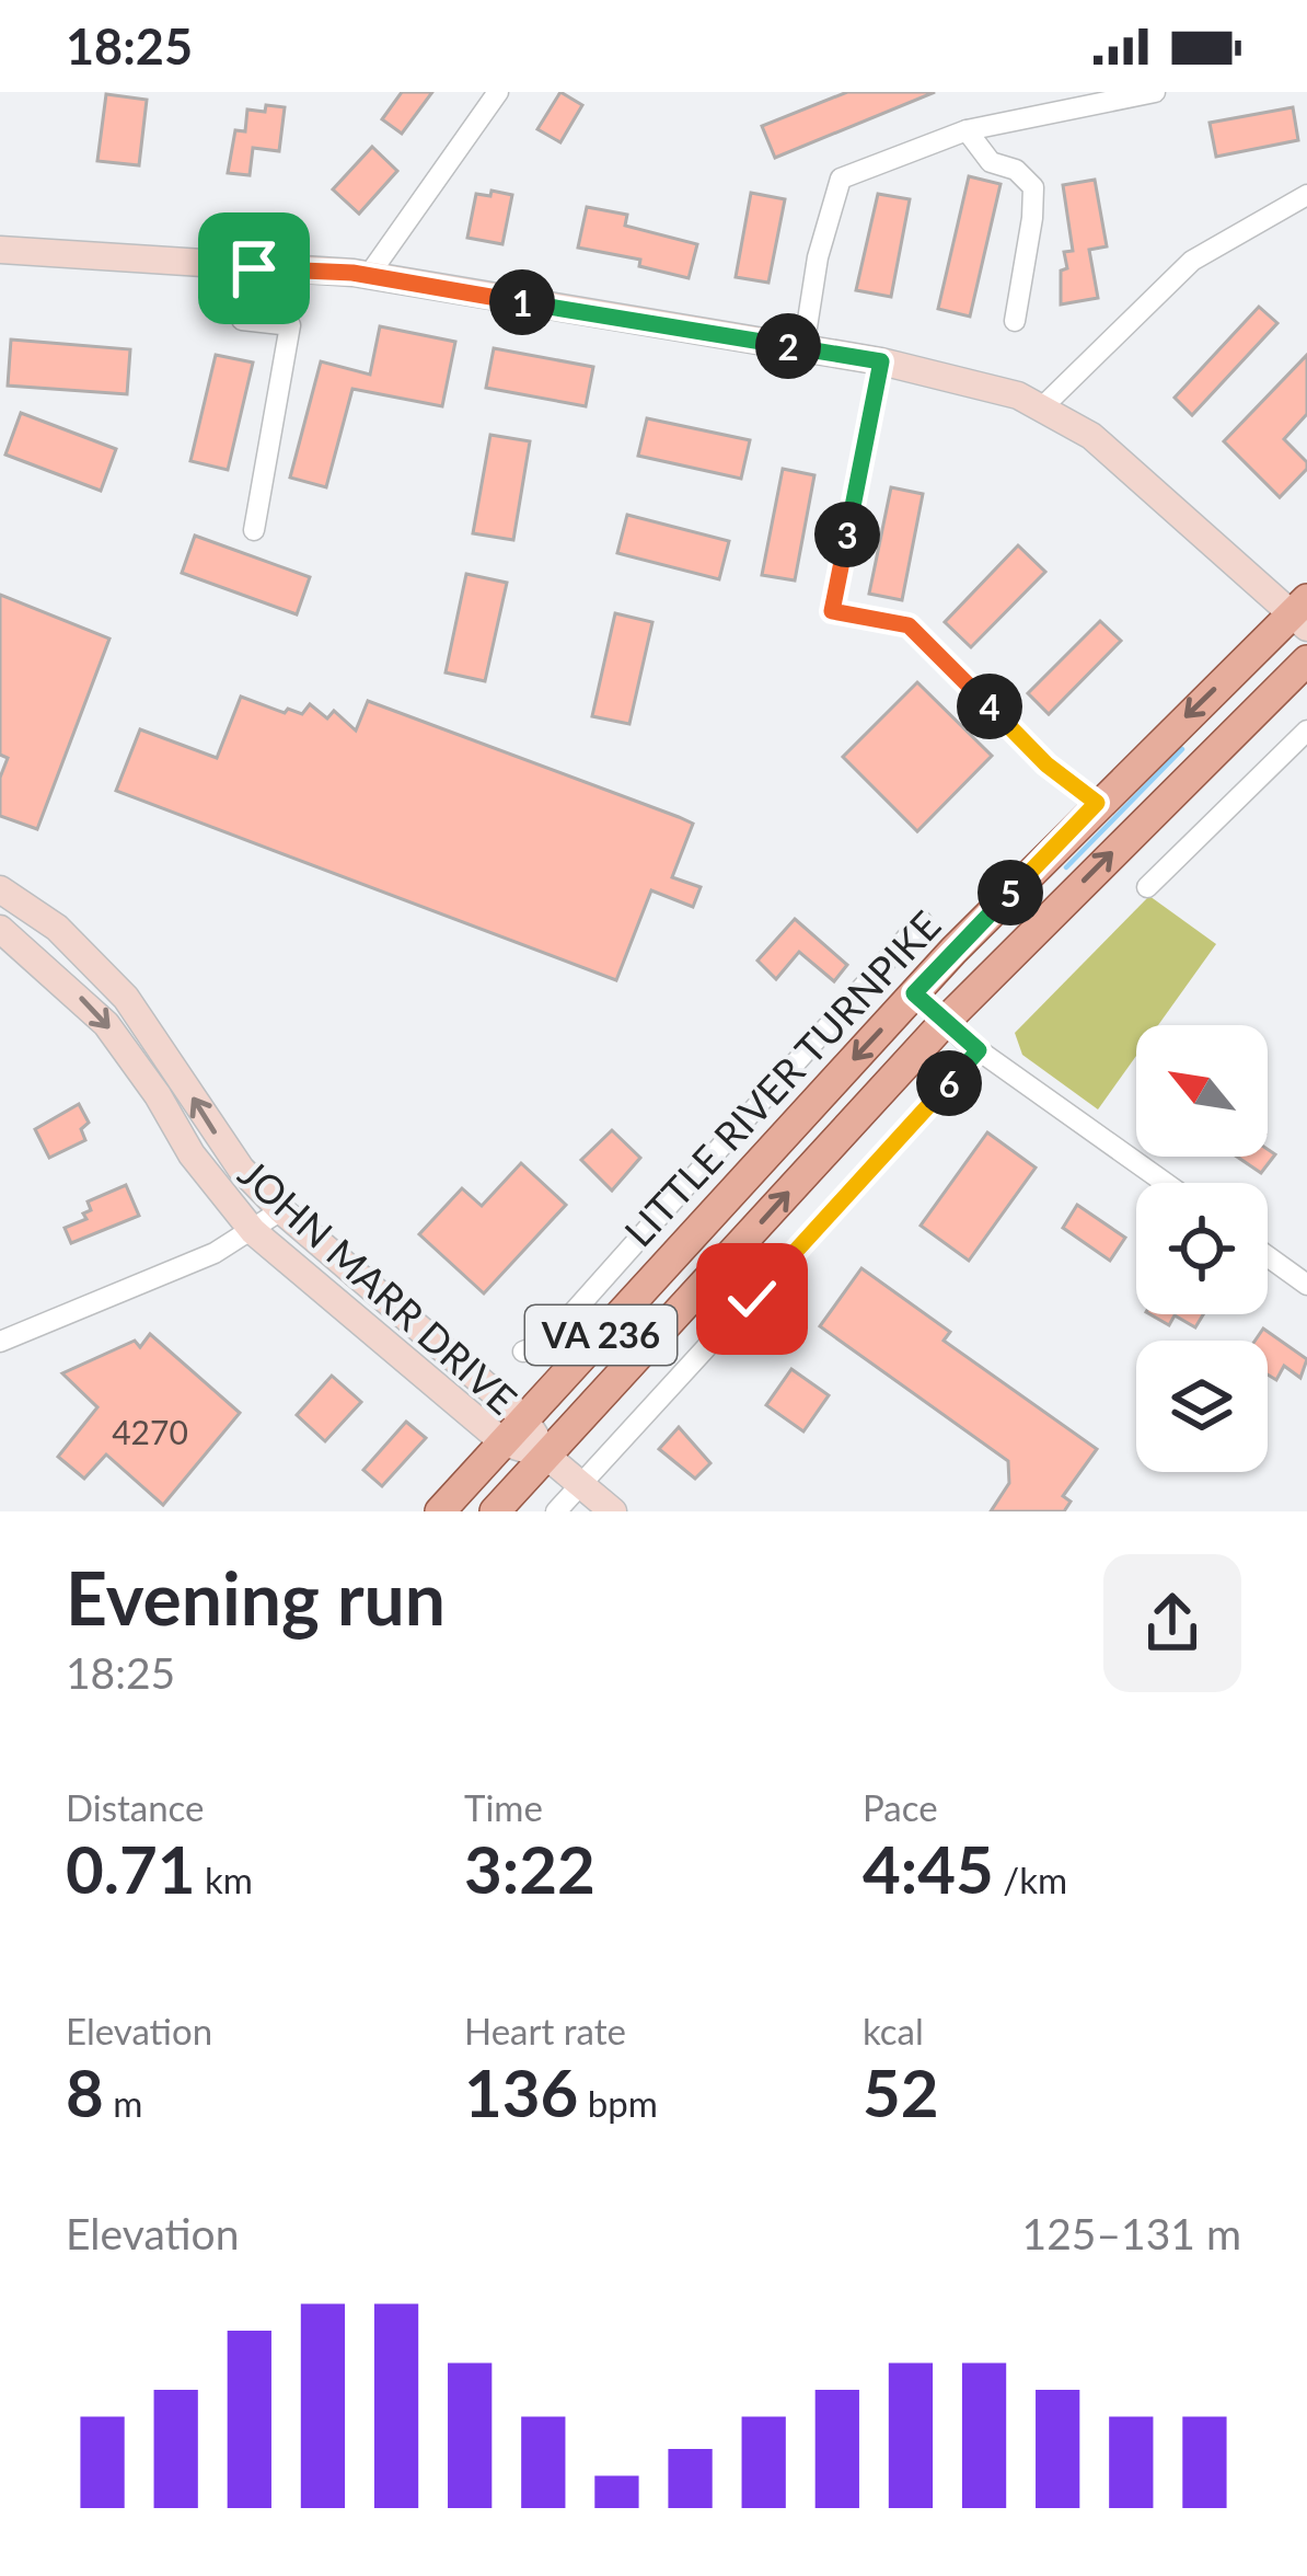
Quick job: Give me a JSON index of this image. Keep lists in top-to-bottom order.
{
  "streets": {
    "main road": ["LITTLE RIVER TURNPIKE", "VA 236"],
    "street": ["JOHN MARR DRIVE"]
  },
  "crossings": [
    ["LITTLE RIVER TURNPIKE", "JOHN MARR DRIVE"]
  ],
  "house_numbers": ["4270"],
  "north": "top left",
  "page": {
    "status": "18:25",
    "pins": [
      "1",
      "2",
      "3",
      "4",
      "5",
      "6"
    ],
    "heading": ["Evening run", "18:25"],
    "stats": [
      ["Distance", "0.71 km"],
      ["Time", "3:22"],
      ["Pace", "4:45 /km"],
      ["Elevation", "8 m"],
      ["Heart rate", "136 bpm"],
      ["kcal", "52"]
    ],
    "chart": ["Elevation", "125–131 m"]
  }
}
